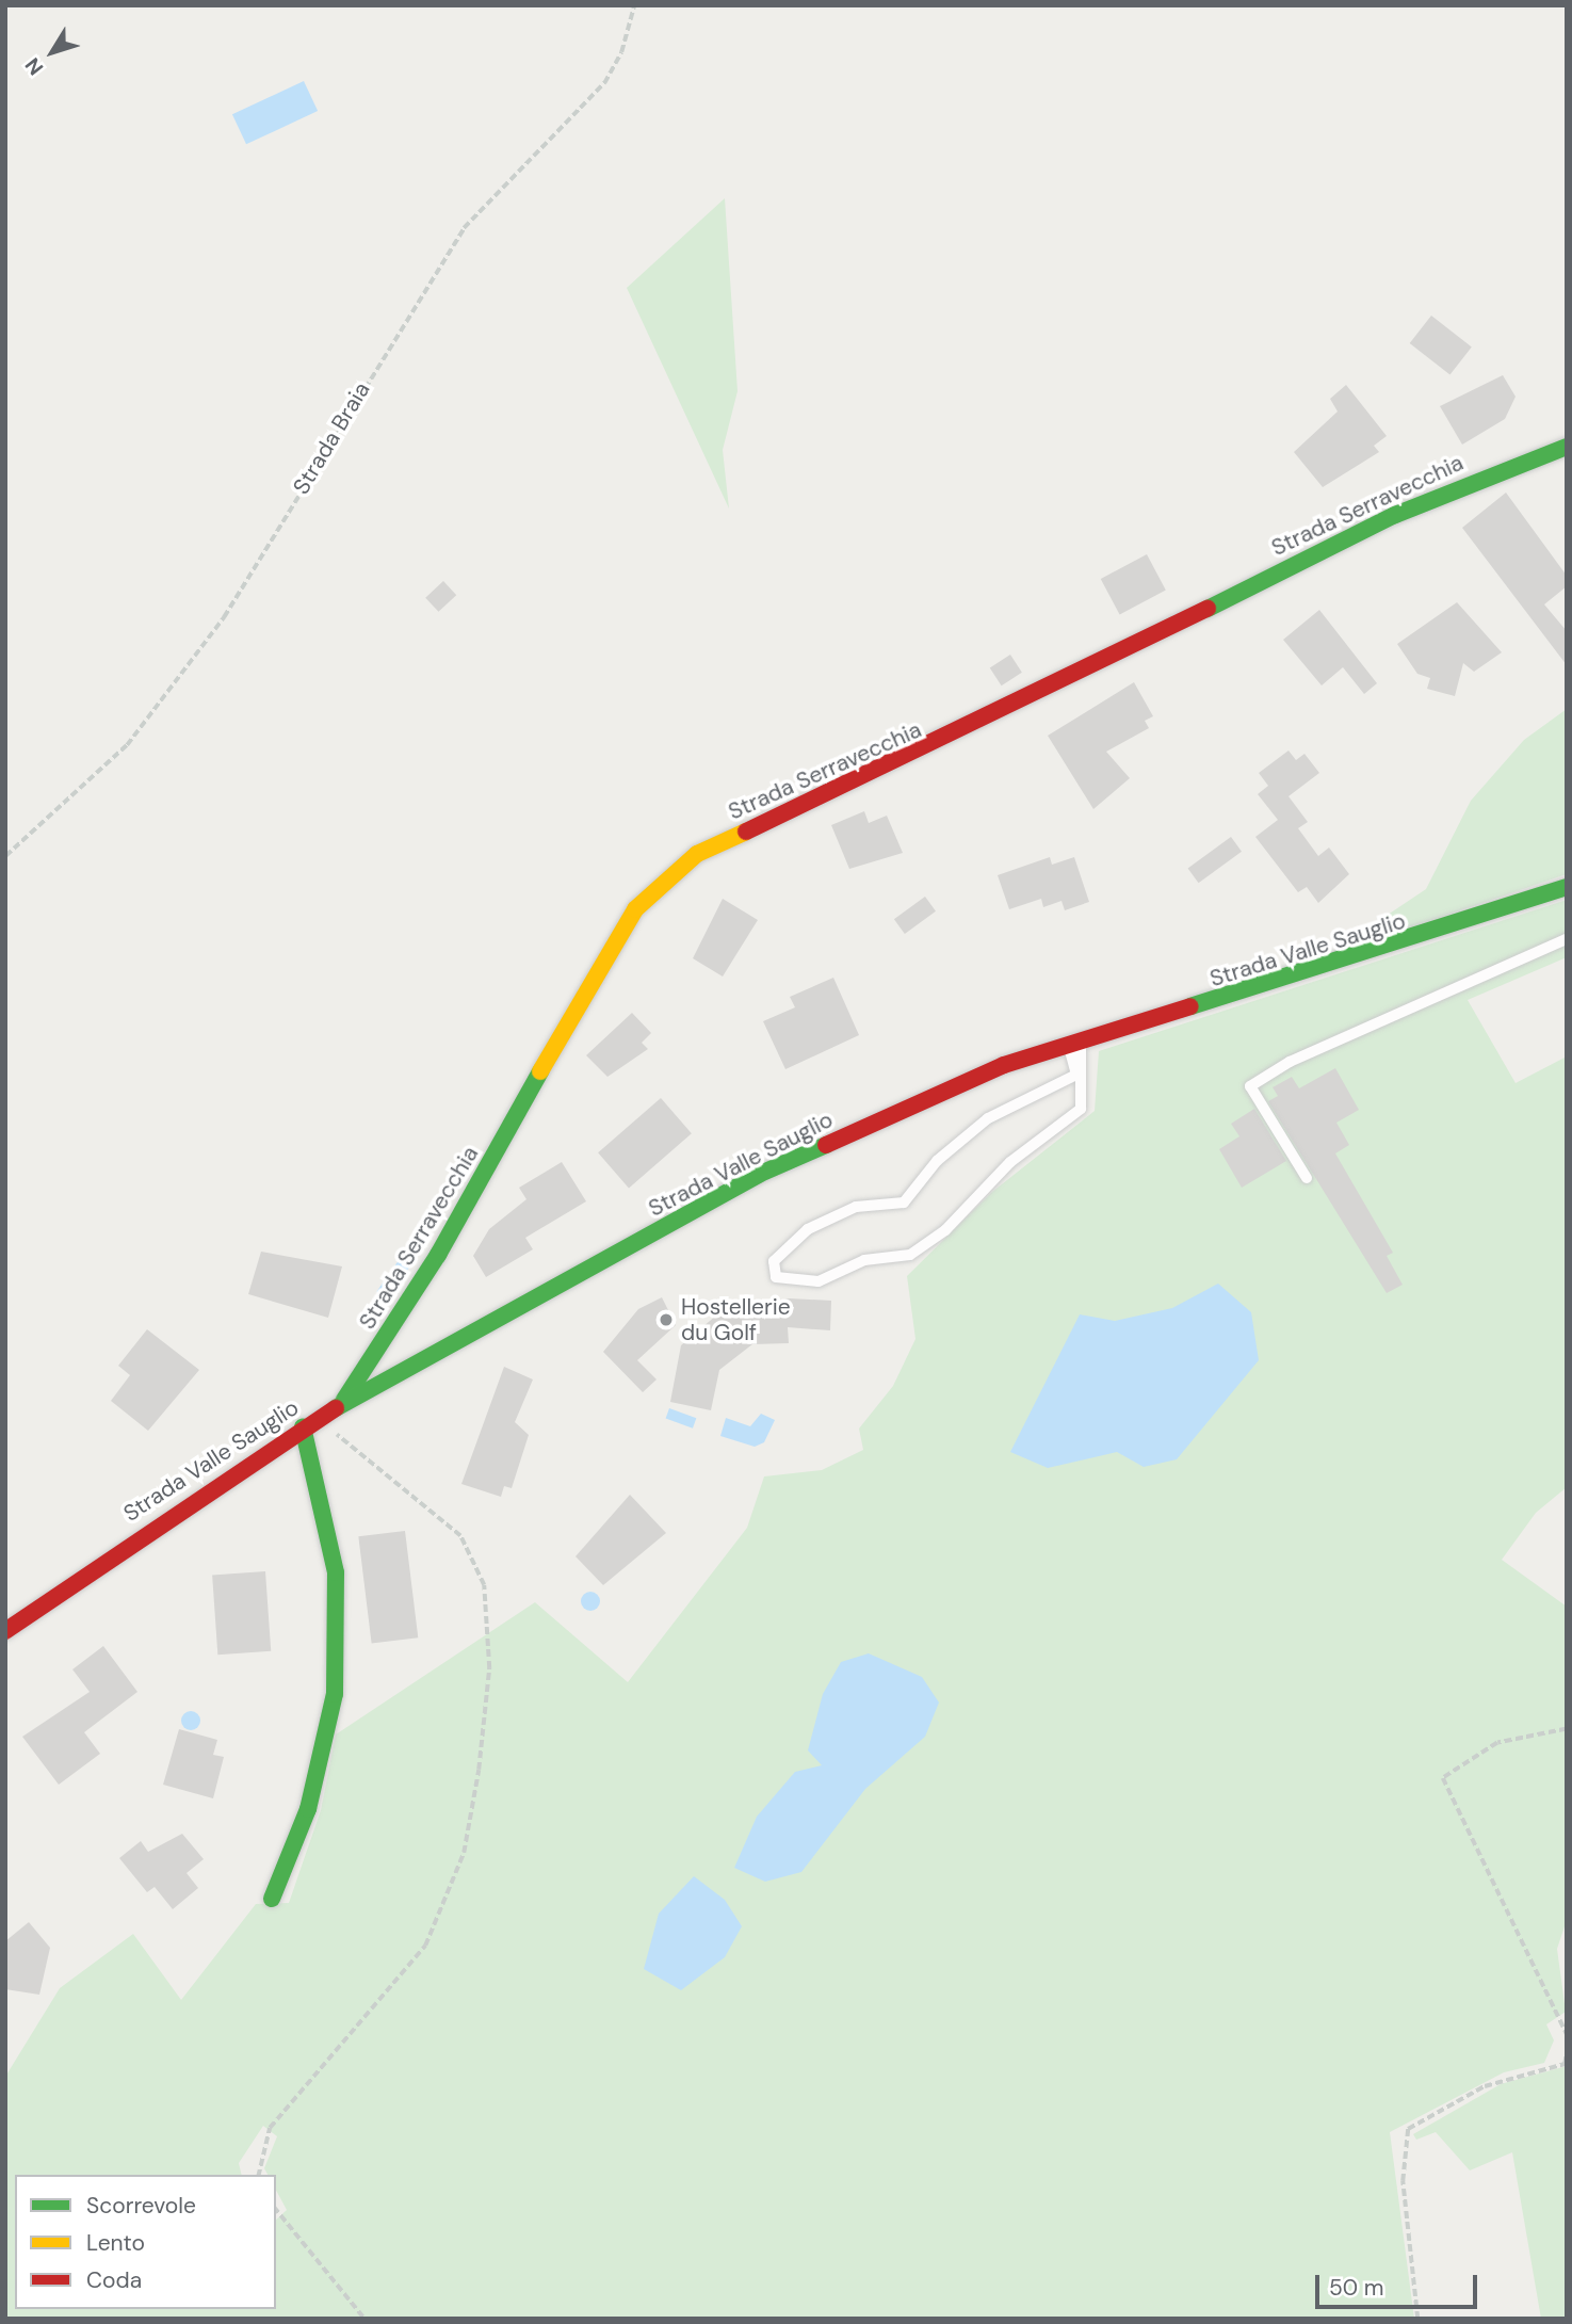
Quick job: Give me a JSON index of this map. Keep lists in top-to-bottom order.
{
  "streets": {
    "street": ["Strada Serravecchia", "Strada Valle Sauglio"],
    "path": ["Strada Braia"]
  },
  "crossings": [
    ["Strada Serravecchia", "Strada Valle Sauglio"]
  ],
  "places": ["Hostellerie du Golf"],
  "legend": ["Scorrevole", "Lento", "Coda"],
  "scale_bar": "50 m",
  "north": "bottom left"
}
